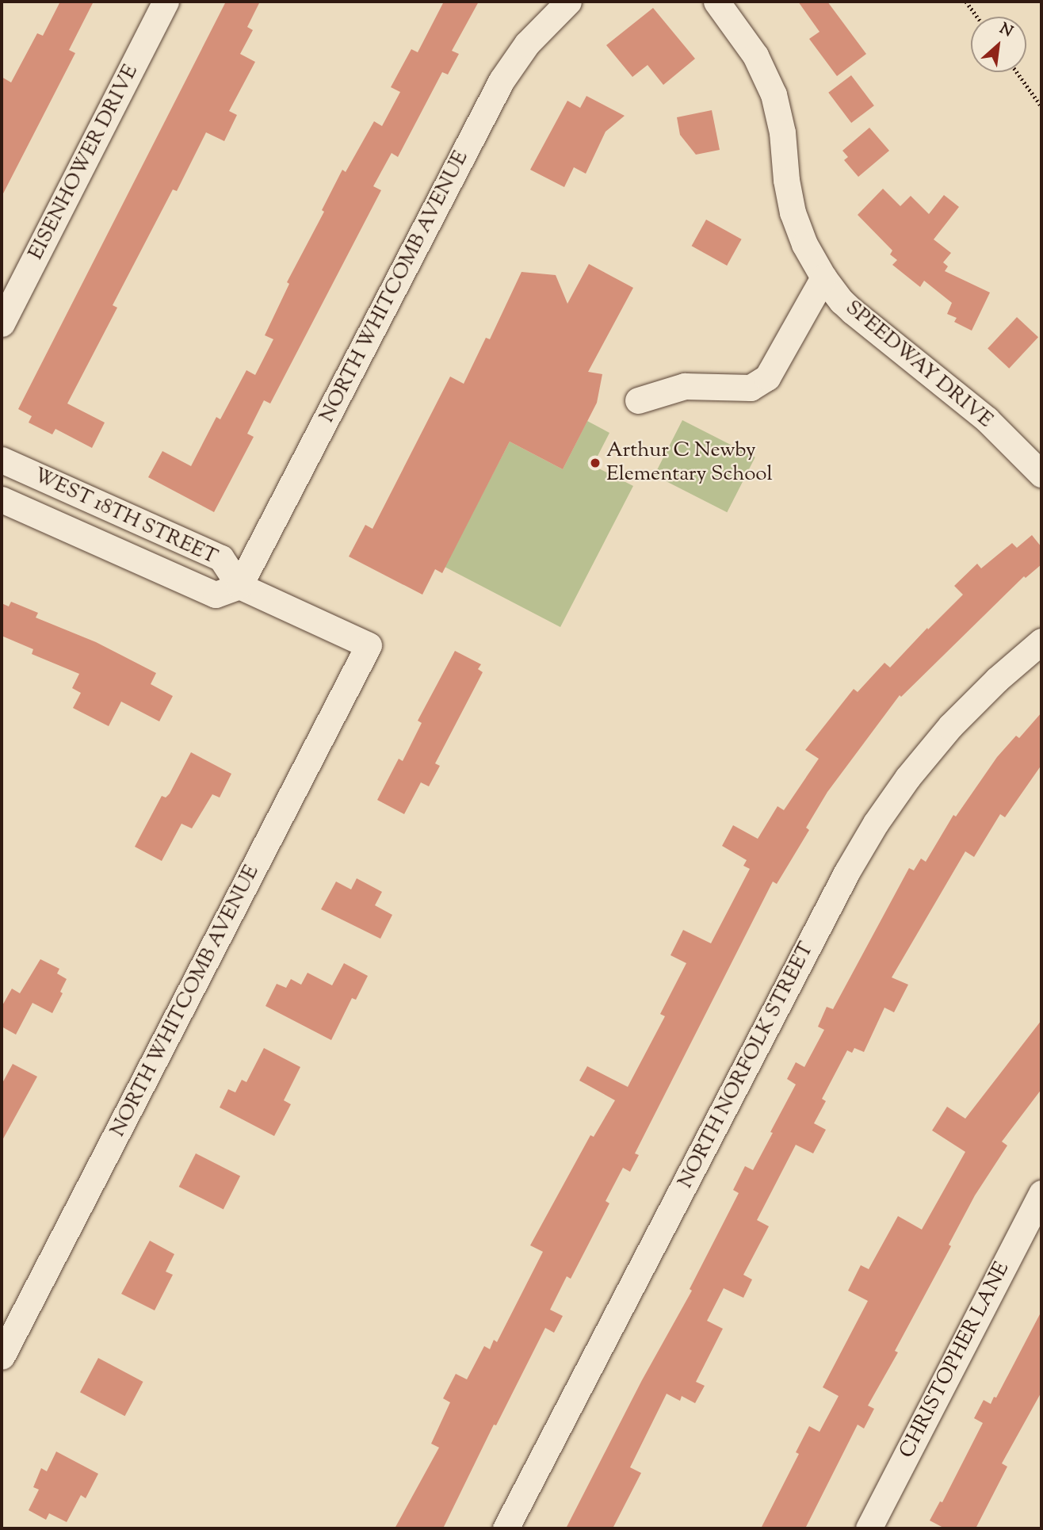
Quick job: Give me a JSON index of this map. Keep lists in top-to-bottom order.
{
  "streets": {
    "street": [
      "EISENHOWER DRIVE",
      "NORTH WHITCOMB AVENUE",
      "SPEEDWAY DRIVE",
      "WEST 18TH STREET",
      "NORTH NORFOLK STREET",
      "CHRISTOPHER LANE"
    ]
  },
  "crossings": [
    ["NORTH WHITCOMB AVENUE", "WEST 18TH STREET"]
  ],
  "places": ["Arthur C Newby Elementary School"],
  "north": "top right"
}
